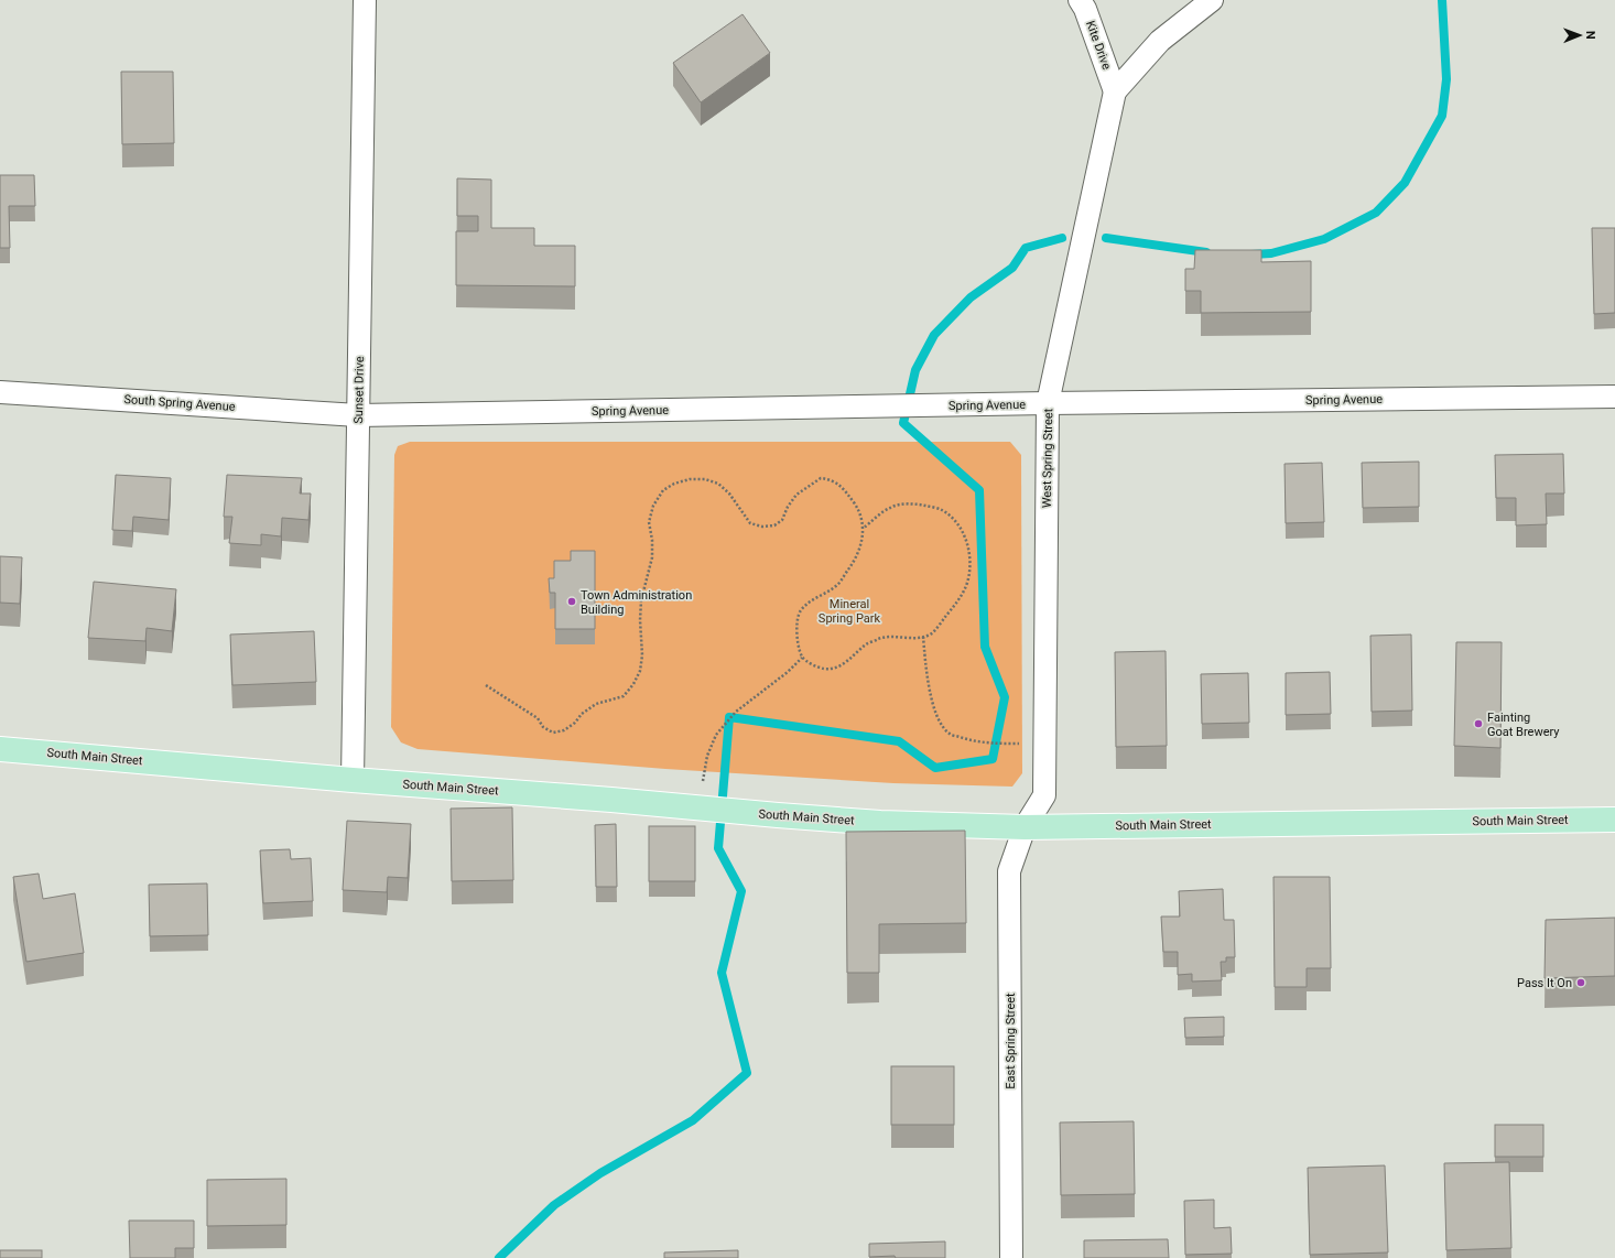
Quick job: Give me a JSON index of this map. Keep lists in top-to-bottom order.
{
  "streets": {
    "main road": ["South Main Street"],
    "street": [
      "Kite Drive",
      "Sunset Drive",
      "Spring Avenue",
      "South Spring Avenue",
      "West Spring Street",
      "East Spring Street"
    ]
  },
  "crossings": [
    ["Kite Drive", "West Spring Street"],
    ["Sunset Drive", "Spring Avenue"],
    ["Sunset Drive", "South Spring Avenue"],
    ["Sunset Drive", "South Main Street"],
    ["Spring Avenue", "South Spring Avenue"],
    ["Spring Avenue", "West Spring Street"],
    ["West Spring Street", "South Main Street"],
    ["West Spring Street", "East Spring Street"],
    ["South Main Street", "East Spring Street"]
  ],
  "parks": ["Mineral Spring Park"],
  "places": ["Town Administration Building", "Fainting Goat Brewery", "Pass It On"],
  "north": "right"
}
